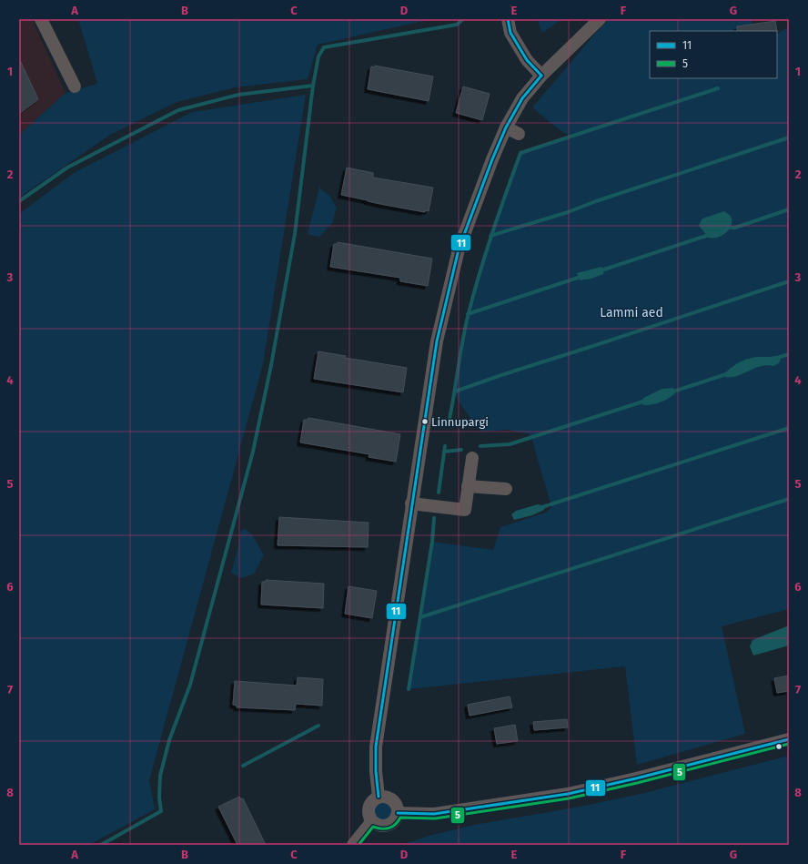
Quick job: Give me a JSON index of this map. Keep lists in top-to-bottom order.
{
  "parks": ["Lammi aed"],
  "places": ["Linnupargi"],
  "lines": ["transit line 11", "transit line 5"],
  "legend": ["11", "5"],
  "grid": {
    "columns": [
      "A",
      "B",
      "C",
      "D",
      "E",
      "F",
      "G"
    ],
    "rows": [
      "1",
      "2",
      "3",
      "4",
      "5",
      "6",
      "7",
      "8"
    ]
  }
}
